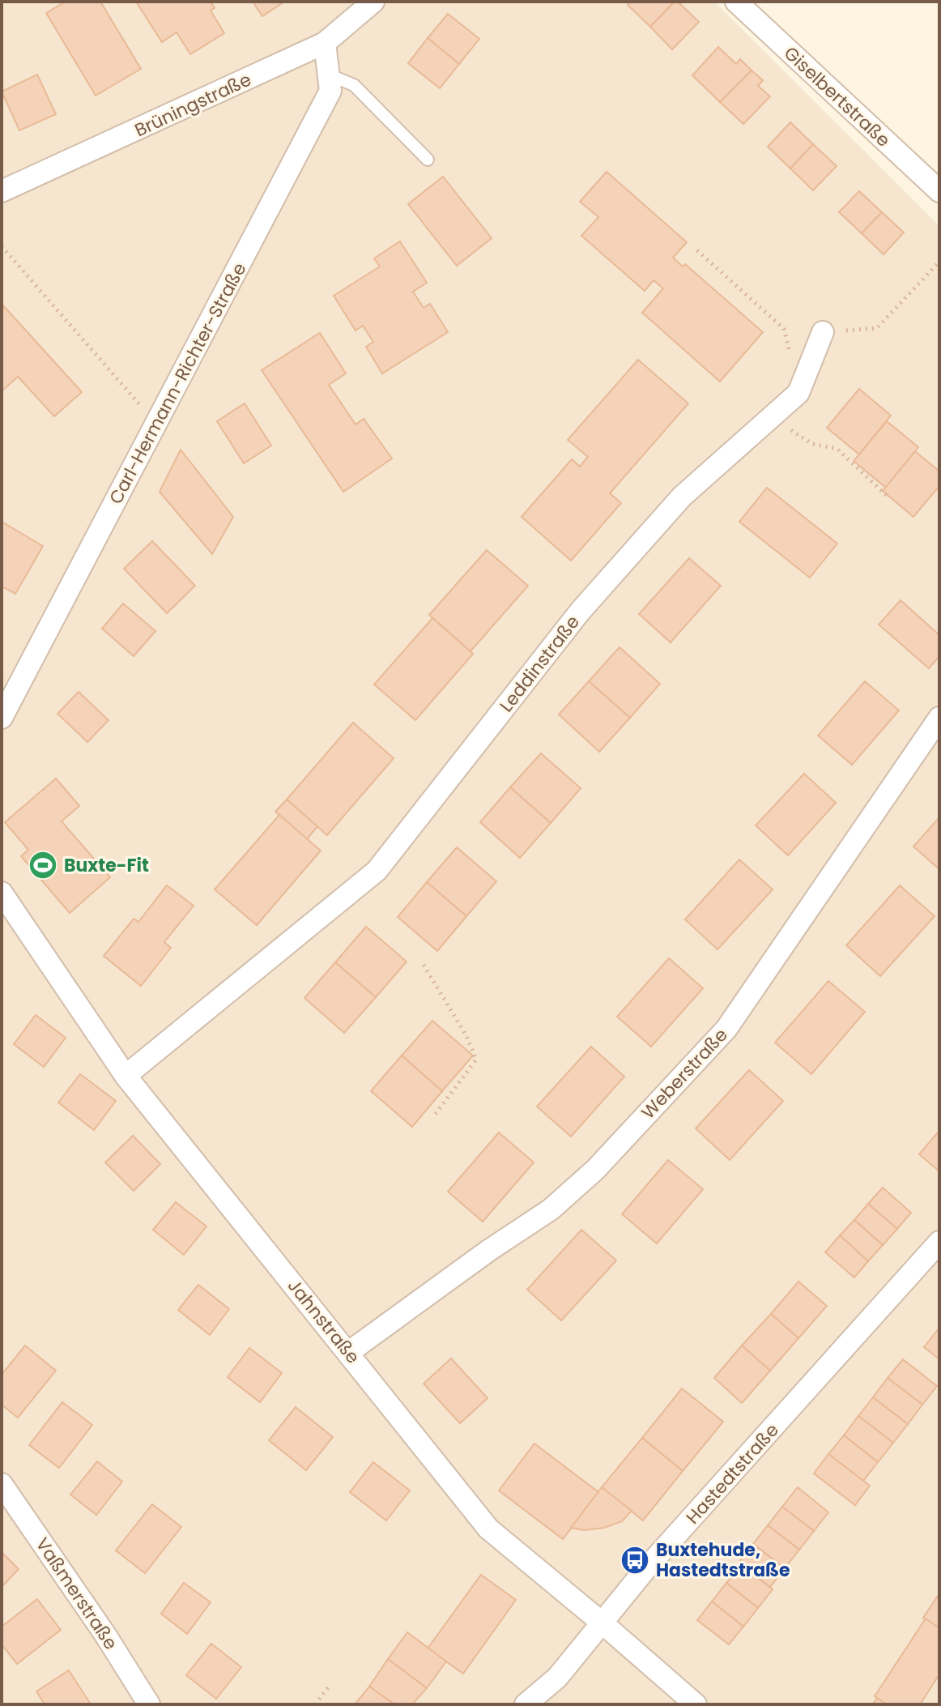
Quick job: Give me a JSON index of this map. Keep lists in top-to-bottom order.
{
  "streets": {
    "street": [
      "Giselbertstraße",
      "Brüningstraße",
      "Carl-Hermann-Richter-Straße",
      "Leddinstraße",
      "Weberstraße",
      "Jahnstraße",
      "Hastedtstraße",
      "Vaßmerstraße"
    ]
  },
  "crossings": [
    ["Brüningstraße", "Carl-Hermann-Richter-Straße"],
    ["Leddinstraße", "Jahnstraße"],
    ["Weberstraße", "Jahnstraße"],
    ["Jahnstraße", "Hastedtstraße"]
  ],
  "places": {
    "sports": ["Buxte-Fit"],
    "bus stop": ["Buxtehude, Hastedtstraße"]
  }
}
